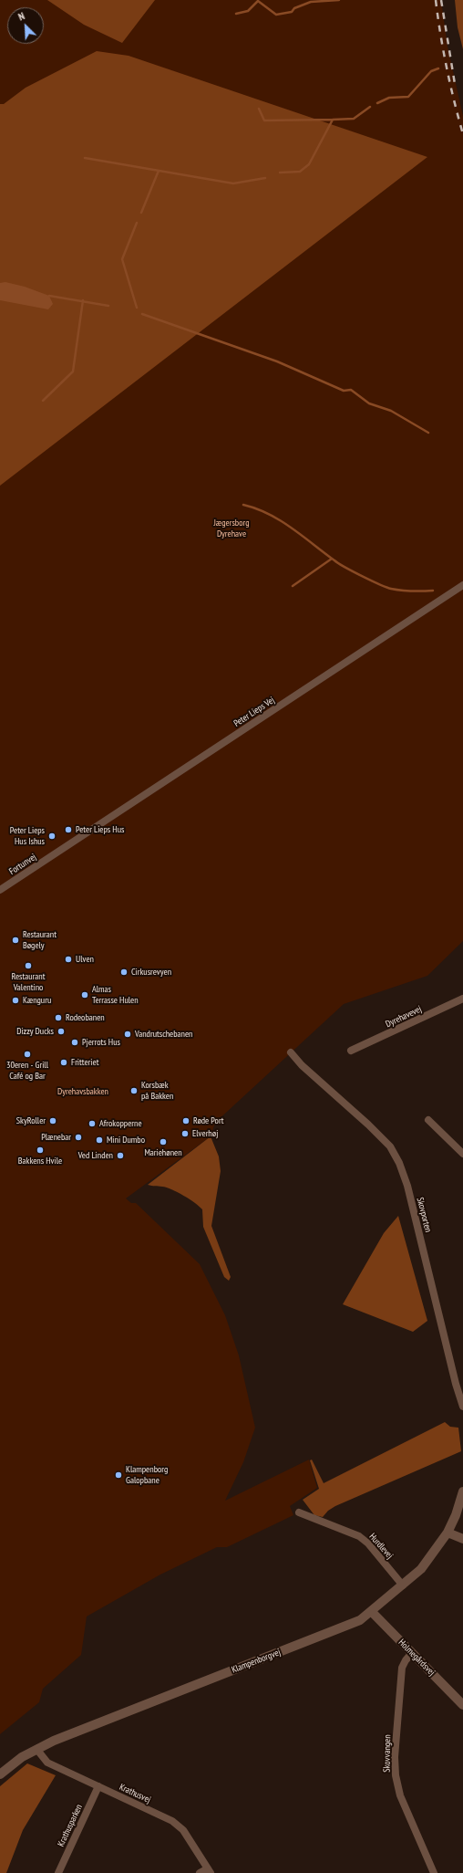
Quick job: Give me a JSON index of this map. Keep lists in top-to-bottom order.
{
  "streets": {
    "street": [
      "Peter Lieps Vej",
      "Fortunvej",
      "Dyrehavevej",
      "Skovporten",
      "Hurdlevej",
      "Holmegårdsvej",
      "Klampenborgvej",
      "Skovvangen",
      "Krathusvej",
      "Krathusparken"
    ]
  },
  "crossings": [
    ["Peter Lieps Vej", "Fortunvej"],
    ["Hurdlevej", "Klampenborgvej"],
    ["Holmegårdsvej", "Klampenborgvej"],
    ["Holmegårdsvej", "Skovvangen"],
    ["Klampenborgvej", "Krathusvej"],
    ["Krathusvej", "Krathusparken"]
  ],
  "parks": ["Jægersborg Dyrehave", "Dyrehavsbakken"],
  "places": [
    "Peter Lieps Hus",
    "Peter Lieps Hus Ishus",
    "Restaurant Bøgely",
    "Ulven",
    "Restaurant Valentino",
    "Cirkusrevyen",
    "Almas Terrasse Hulen",
    "Kænguru",
    "Rodeobanen",
    "Dizzy Ducks",
    "Vandrutschebanen",
    "Pjerrots Hus",
    "30eren - Grill Café og Bar",
    "Fritteriet",
    "Korsbæk på Bakken",
    "SkyRoller",
    "Røde Port",
    "Afrokopperne",
    "Elverhøj",
    "Plænebar",
    "Mini Dumbo",
    "Mariehønen",
    "Bakkens Hvile",
    "Ved Linden",
    "Klampenborg Galopbane"
  ],
  "north": "top left"
}
